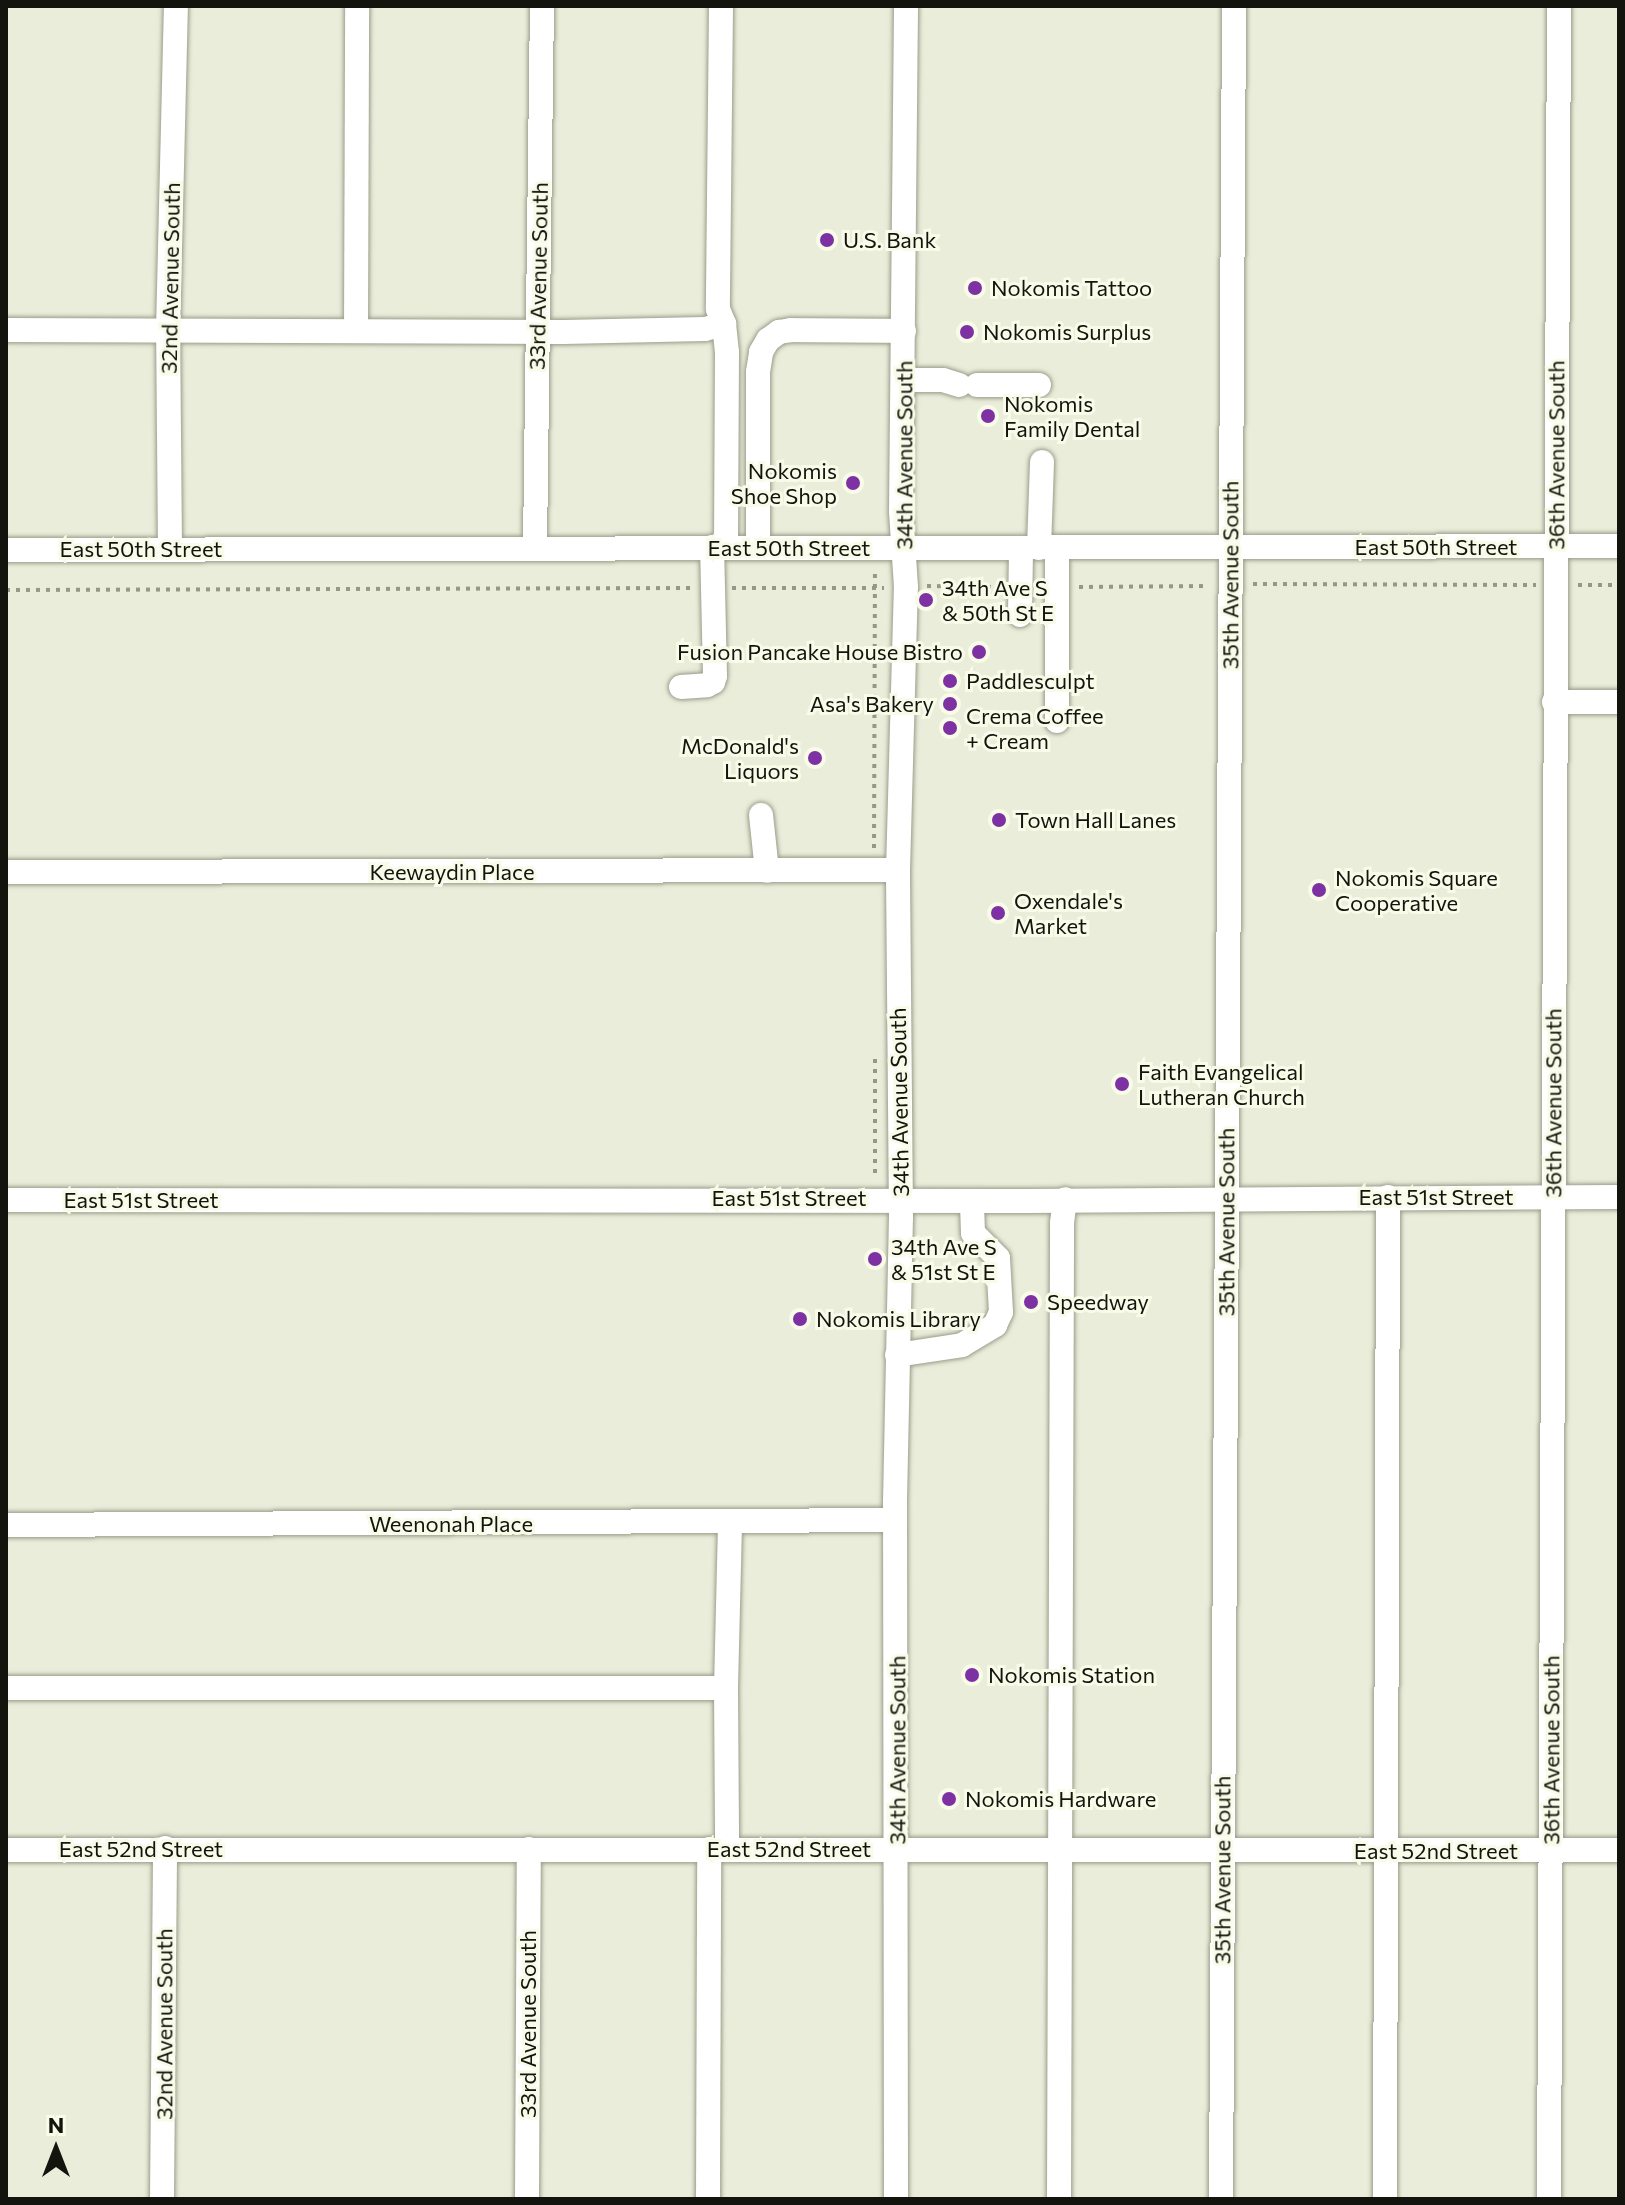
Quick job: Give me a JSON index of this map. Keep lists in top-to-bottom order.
{
  "streets": {
    "street": [
      "33rd Avenue South",
      "32nd Avenue South",
      "34th Avenue South",
      "36th Avenue South",
      "East 50th Street",
      "35th Avenue South",
      "Keewaydin Place",
      "East 51st Street",
      "Weenonah Place",
      "East 52nd Street"
    ]
  },
  "crossings": [
    ["33rd Avenue South", "East 50th Street"],
    ["33rd Avenue South", "East 52nd Street"],
    ["32nd Avenue South", "East 50th Street"],
    ["32nd Avenue South", "East 52nd Street"],
    ["34th Avenue South", "East 50th Street"],
    ["34th Avenue South", "Keewaydin Place"],
    ["34th Avenue South", "East 51st Street"],
    ["34th Avenue South", "Weenonah Place"],
    ["34th Avenue South", "East 52nd Street"],
    ["36th Avenue South", "East 50th Street"],
    ["36th Avenue South", "East 51st Street"],
    ["36th Avenue South", "East 52nd Street"],
    ["East 50th Street", "35th Avenue South"],
    ["35th Avenue South", "East 51st Street"],
    ["35th Avenue South", "East 52nd Street"]
  ],
  "places": [
    "U.S. Bank",
    "Nokomis Tattoo",
    "Nokomis Surplus",
    "Nokomis Family Dental",
    "Nokomis Shoe Shop",
    "34th Ave S & 50th St E",
    "Fusion Pancake House Bistro",
    "Paddlesculpt",
    "Asa's Bakery",
    "Crema Coffee + Cream",
    "McDonald's Liquors",
    "Town Hall Lanes",
    "Nokomis Square Cooperative",
    "Oxendale's Market",
    "Faith Evangelical Lutheran Church",
    "34th Ave S & 51st St E",
    "Speedway",
    "Nokomis Library",
    "Nokomis Station",
    "Nokomis Hardware"
  ],
  "north": "top"
}
